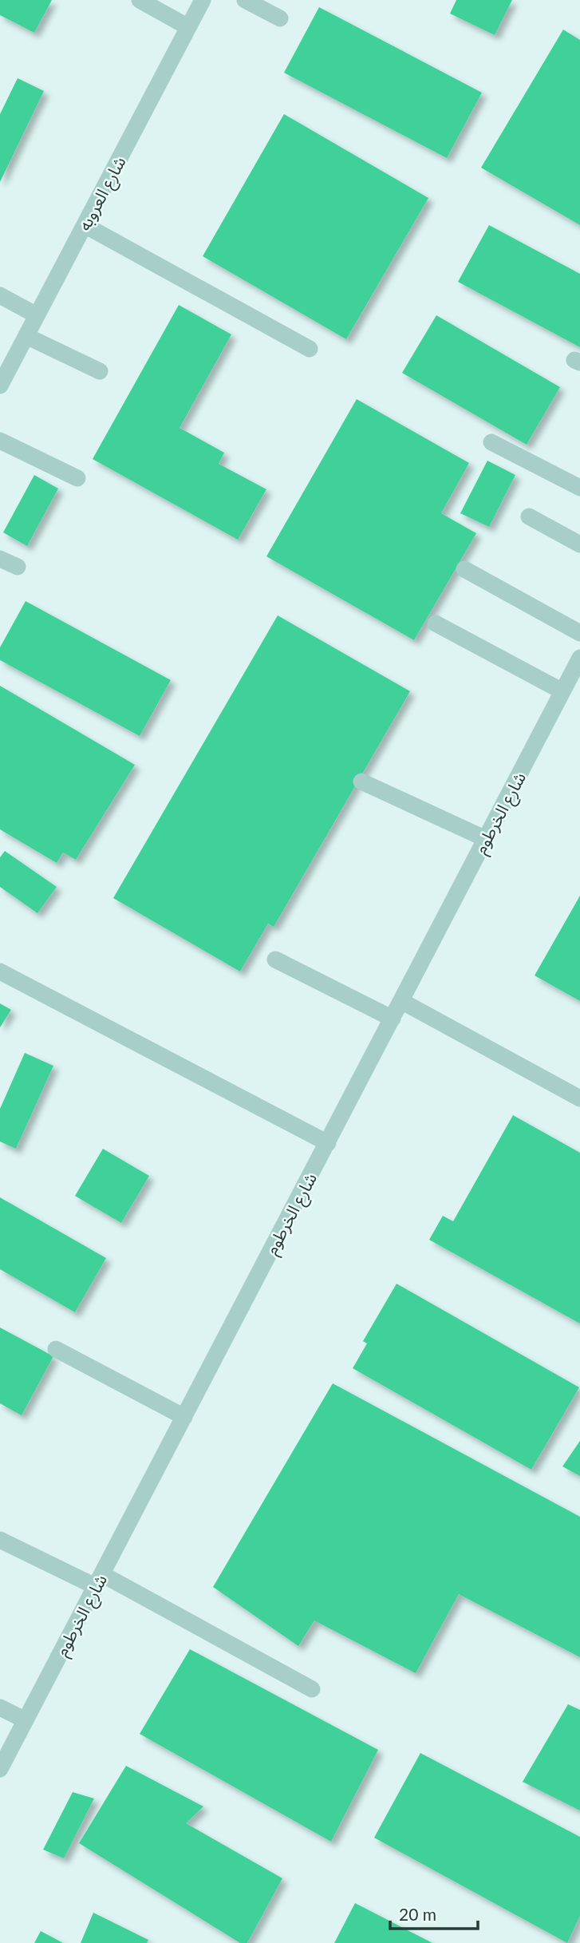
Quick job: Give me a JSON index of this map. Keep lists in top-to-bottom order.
{
  "streets": {
    "lane": ["شارع العروبه", "شارع الخرطوم"]
  },
  "scale_bar": "20 m"
}
